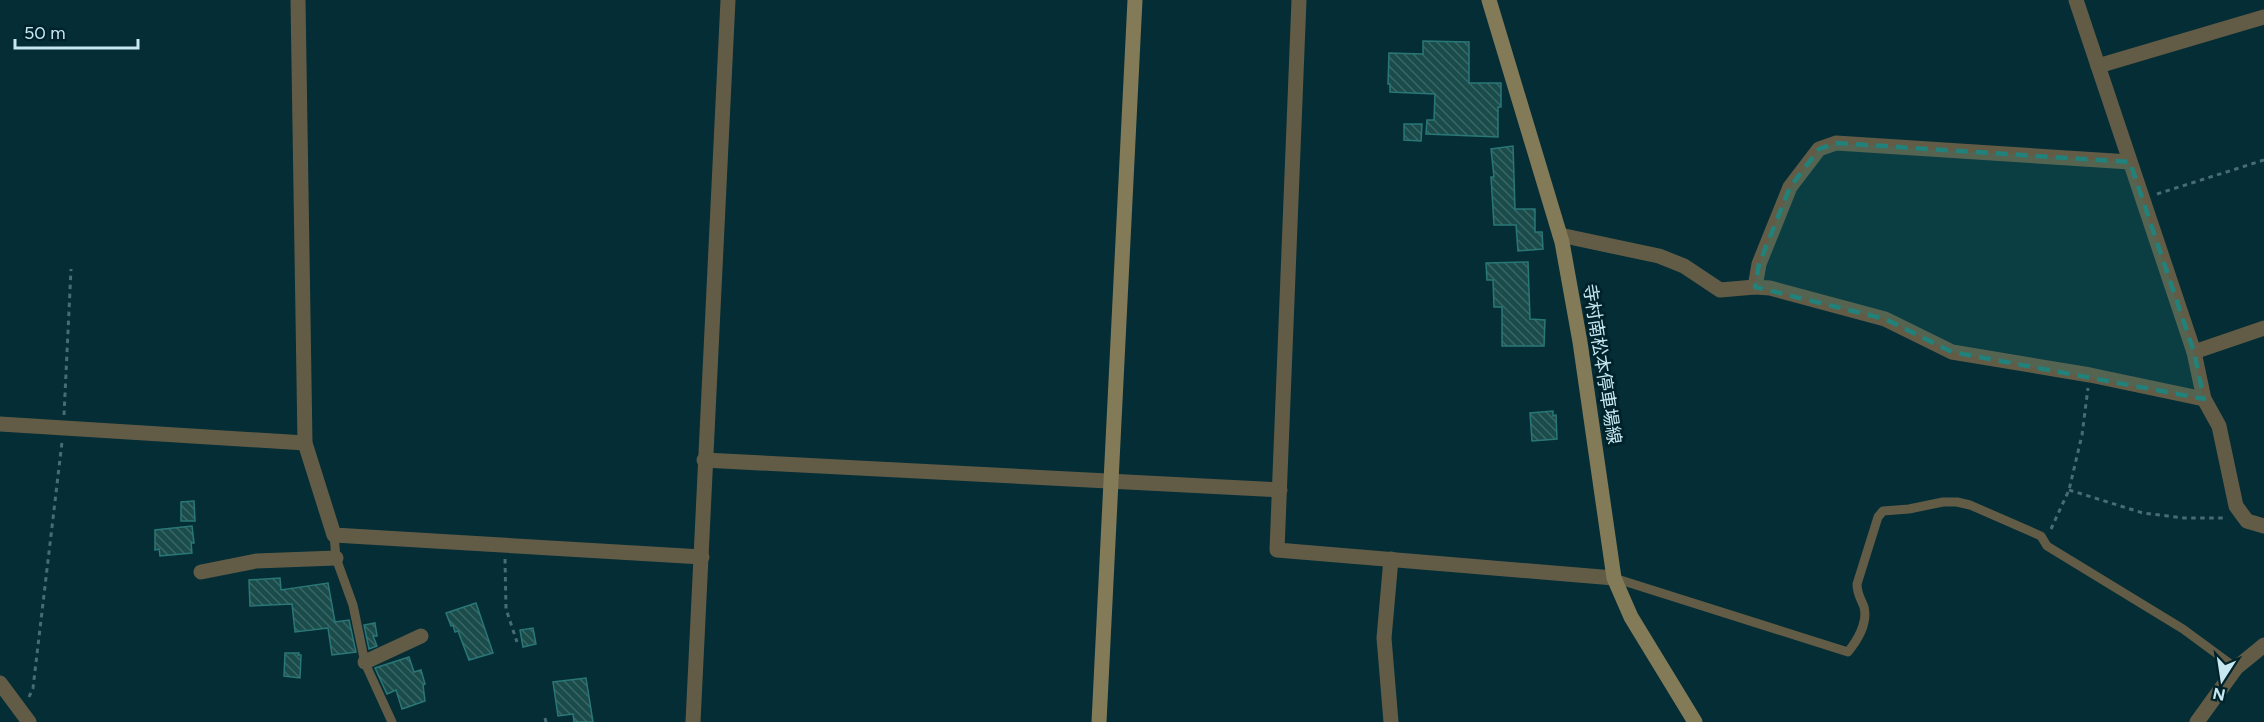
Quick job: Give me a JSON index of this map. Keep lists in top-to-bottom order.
{
  "streets": {
    "main road": ["寺村南松本停車場線"]
  },
  "scale_bar": "50 m",
  "north": "bottom"
}
